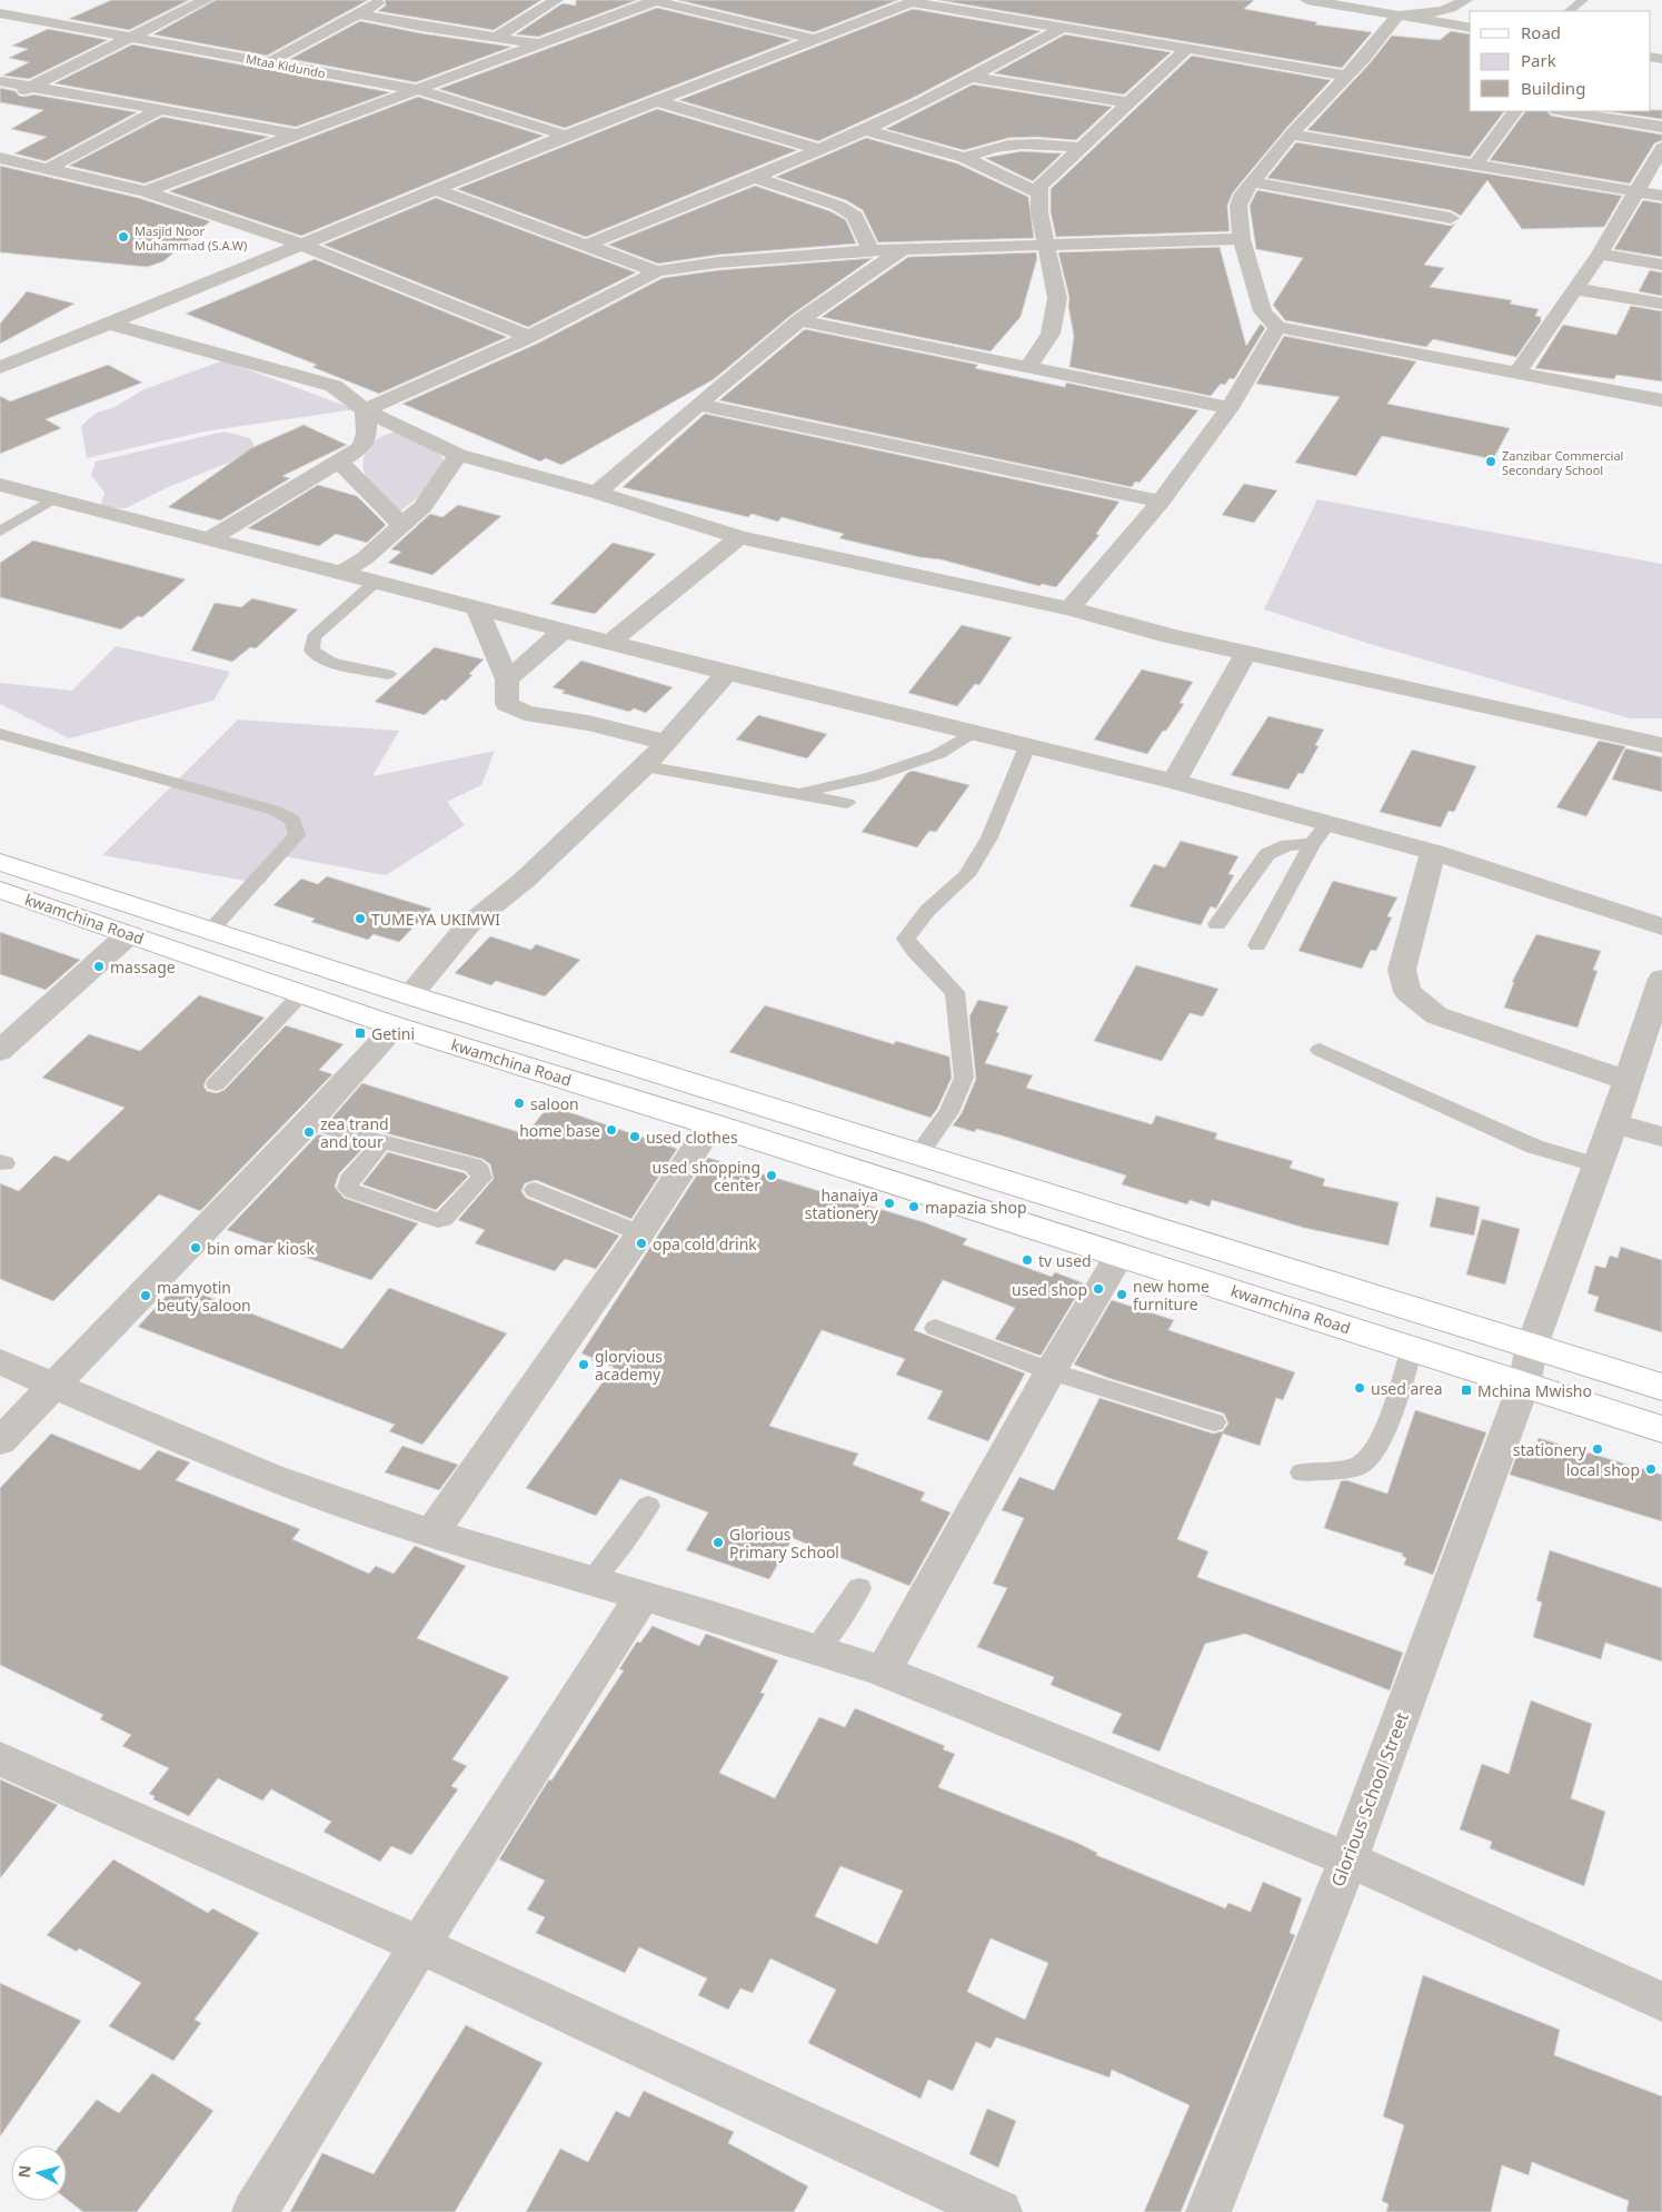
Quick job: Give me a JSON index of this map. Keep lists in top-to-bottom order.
{
  "streets": {
    "main road": ["kwamchina Road"],
    "street": ["Mtaa Kidundo", "Glorious School Street"]
  },
  "crossings": [
    ["kwamchina Road", "Glorious School Street"]
  ],
  "places": {
    "other": [
      "Masjid Noor Muhammad (S.A.W)",
      "Zanzibar Commercial Secondary School",
      "TUME YA UKIMWI",
      "massage",
      "saloon",
      "home base",
      "zea trand and tour",
      "used clothes",
      "used shopping center",
      "hanaiya stationery",
      "mapazia shop",
      "opa cold drink",
      "bin omar kiosk",
      "tv used",
      "used shop",
      "new home furniture",
      "mamyotin beuty saloon",
      "glorvious academy",
      "used area",
      "stationery",
      "local shop",
      "Glorious Primary School"
    ],
    "transit": ["Getini", "Mchina Mwisho"]
  },
  "legend": ["Road", "Park", "Building"],
  "north": "left"
}
